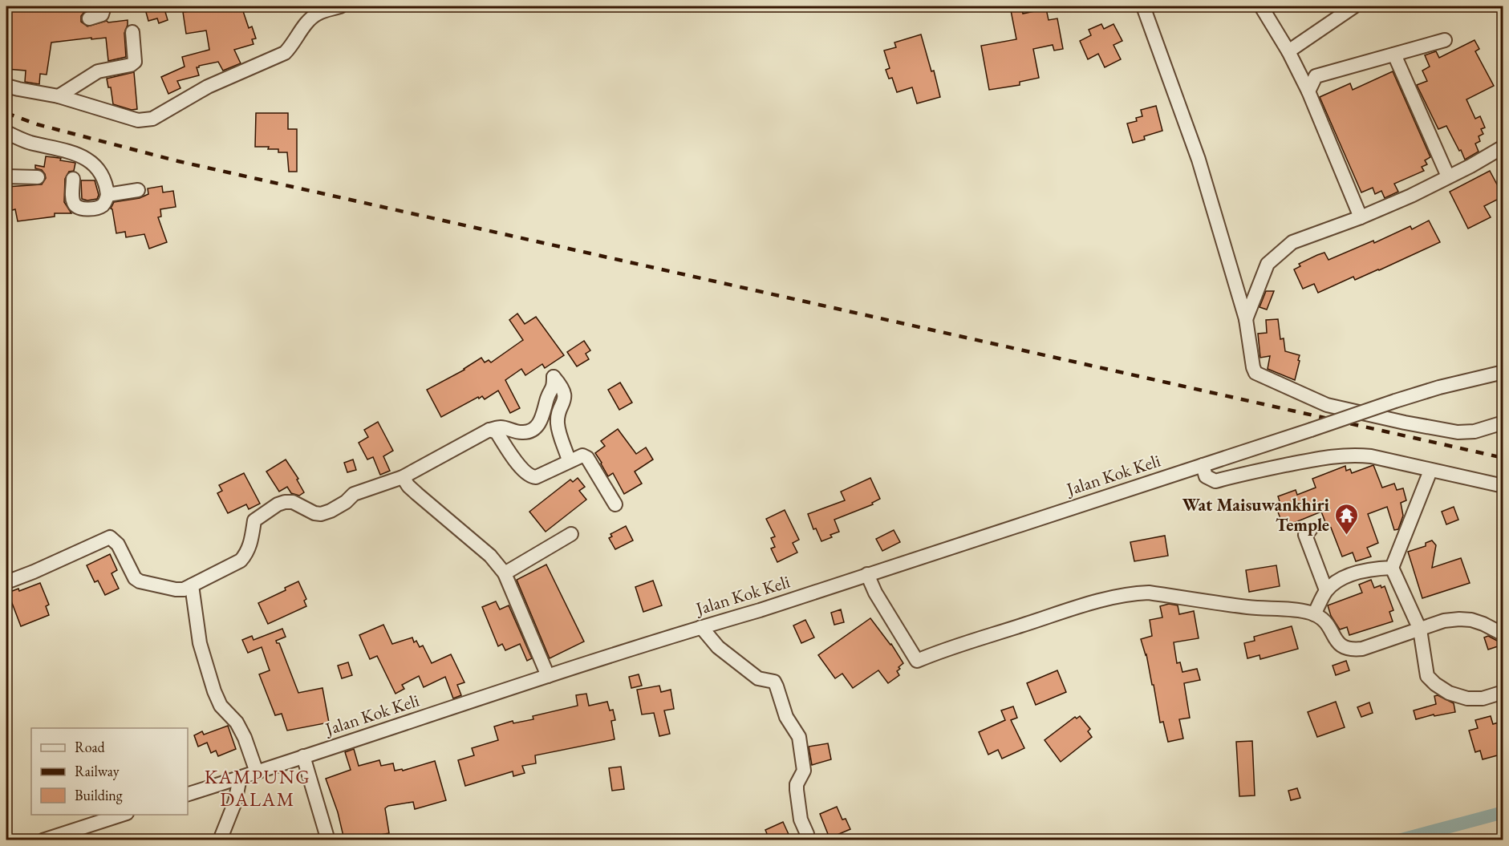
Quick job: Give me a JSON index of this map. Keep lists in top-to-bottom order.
{
  "streets": {
    "street": ["Jalan Kok Keli"]
  },
  "districts": ["KAMPUNG DALAM"],
  "places": {
    "temple": ["Wat Maisuwankhiri Temple"]
  },
  "legend": ["Road", "Railway", "Building"]
}
